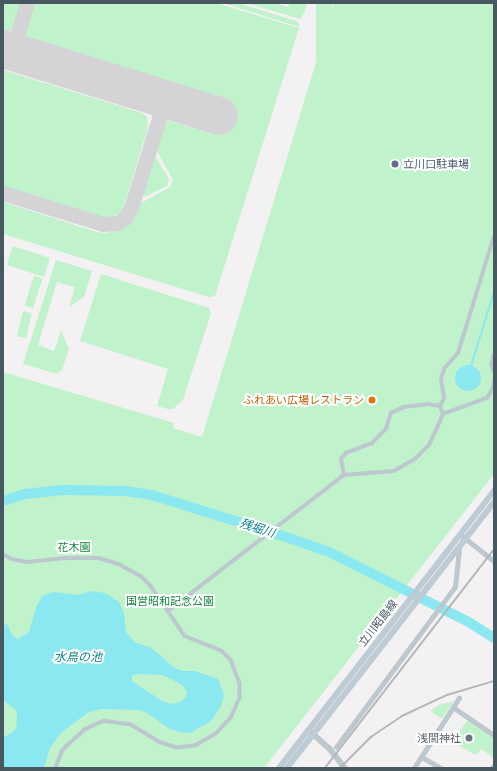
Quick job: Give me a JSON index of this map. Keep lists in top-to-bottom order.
{
  "streets": {
    "main road": ["立川昭島線"]
  },
  "water": ["残堀川", "水鳥の池"],
  "parks": ["花木園", "国営昭和記念公園"],
  "places": ["立川口駐車場", "ふれあい広場レストラン", "浅間神社"]
}
